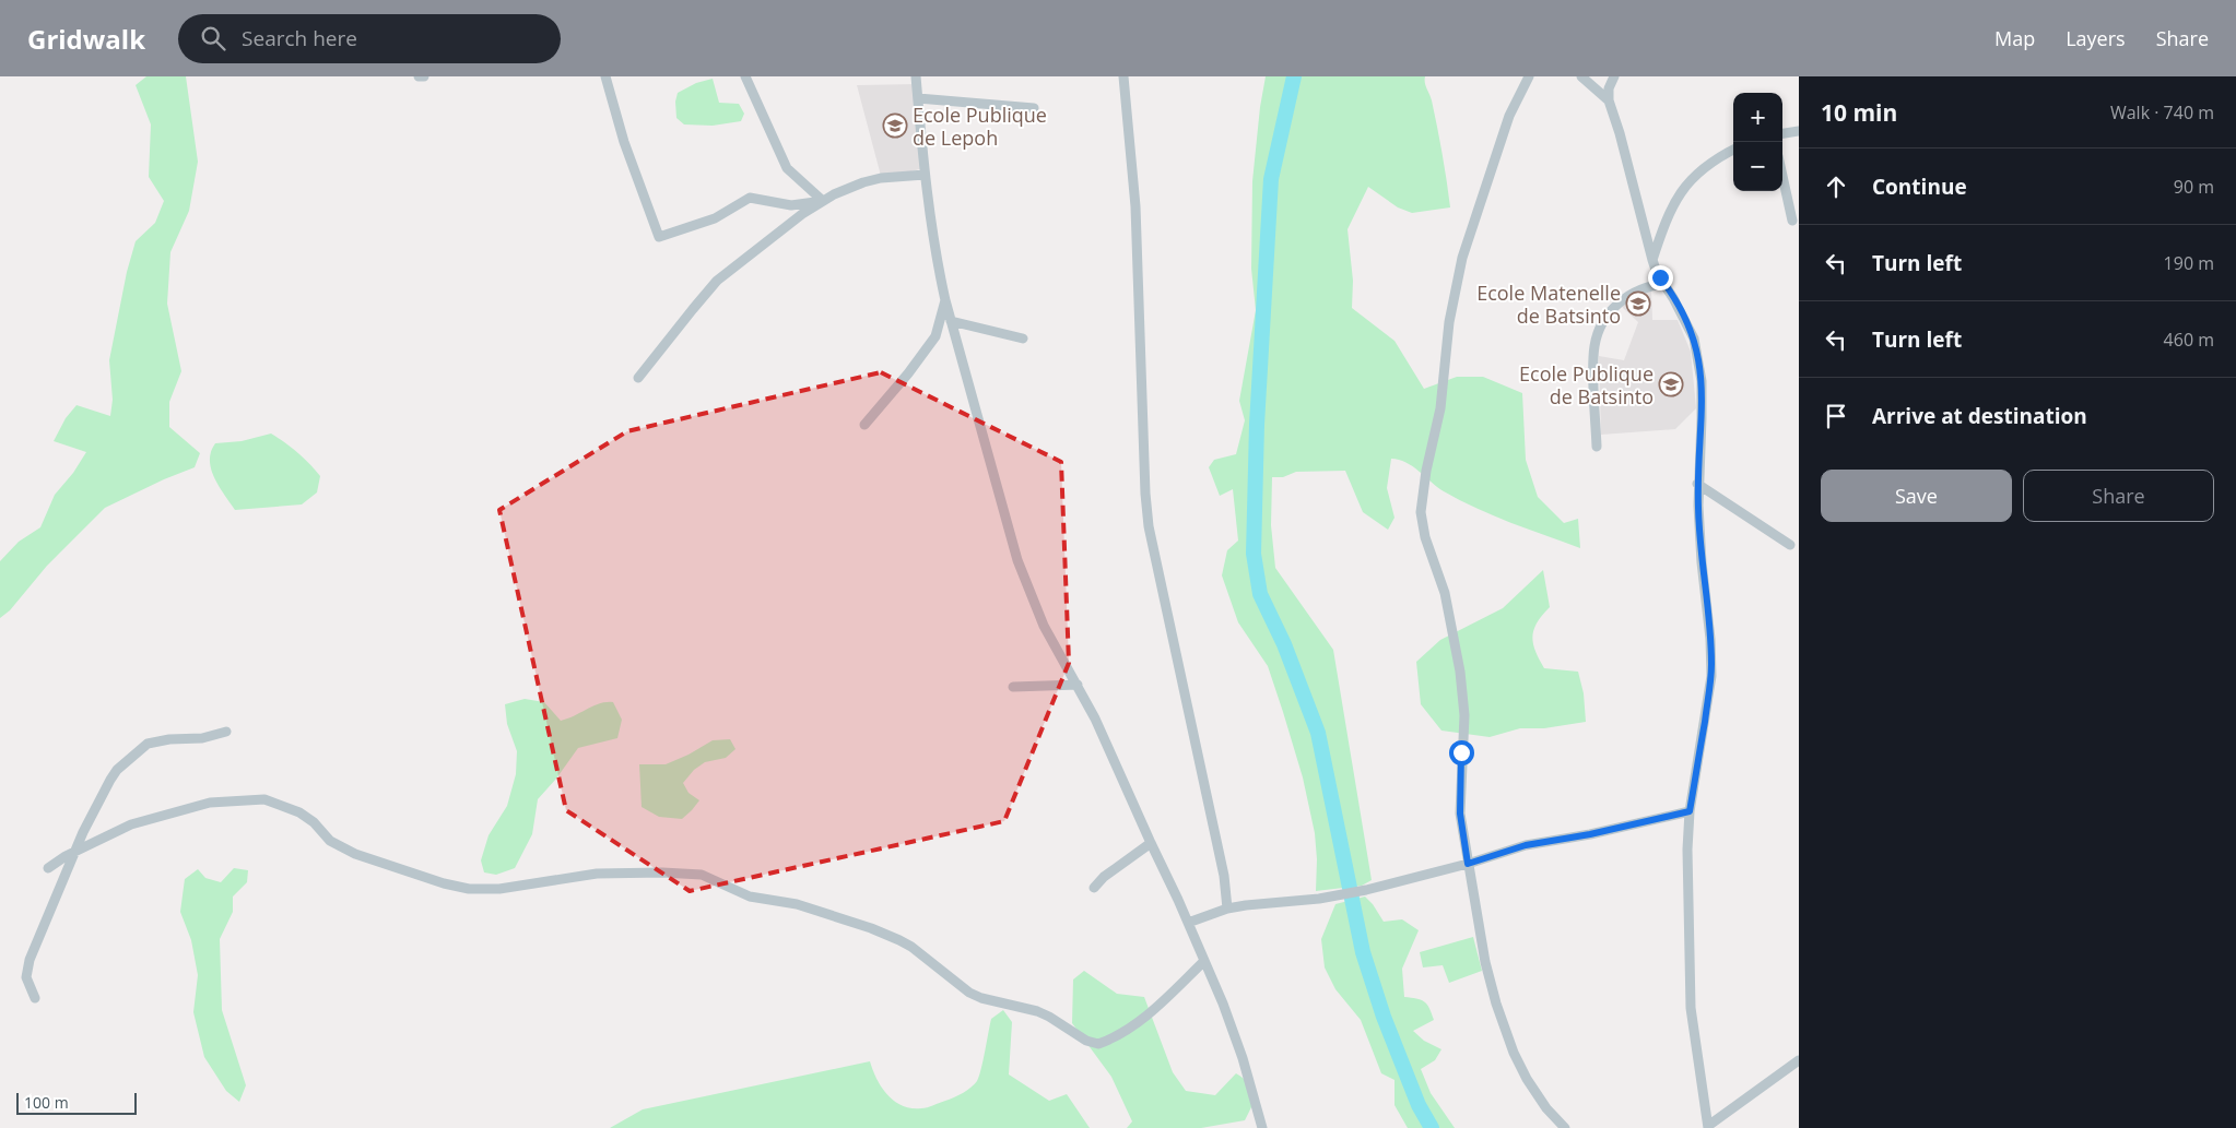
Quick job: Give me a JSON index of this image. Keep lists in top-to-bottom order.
{
  "places": {
    "school or university": ["Ecole Publique de Lepoh", "Ecole Matenelle de Batsinto", "Ecole Publique de Batsinto"]
  },
  "scale_bar": "100 m",
  "page": {
    "header": "Gridwalk",
    "search": "Search here",
    "nav": ["Map", "Layers", "Share"],
    "heading": ["10 min", "Walk · 740 m"],
    "map_buttons": ["+", "−"],
    "list": [
      ["Continue", "90 m"],
      ["Turn left", "190 m"],
      ["Turn left", "460 m"],
      "Arrive at destination"
    ],
    "buttons": ["Save", "Share"],
    "scale": "100 m"
  }
}
